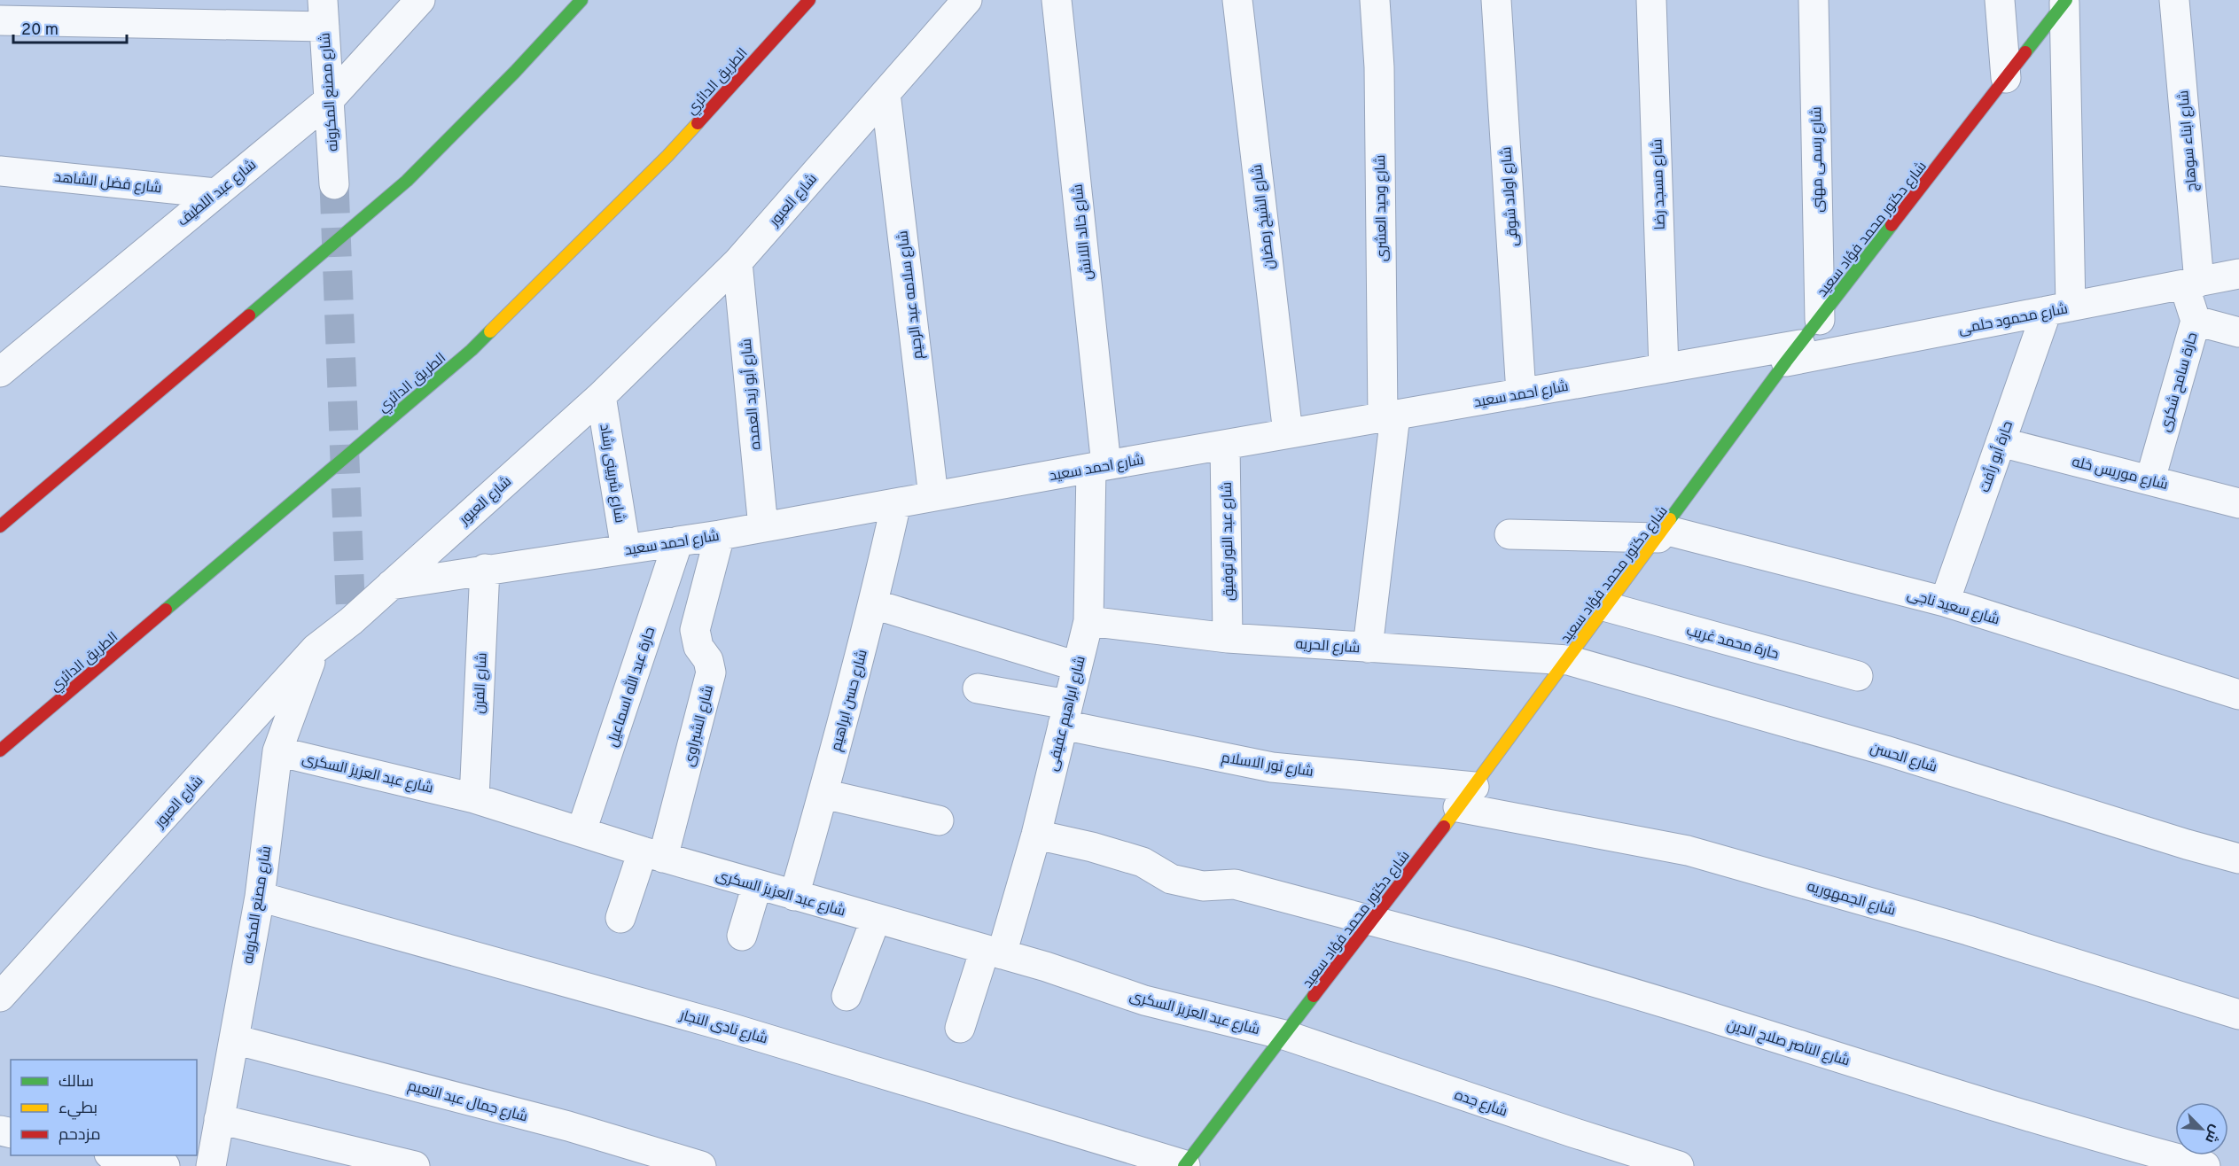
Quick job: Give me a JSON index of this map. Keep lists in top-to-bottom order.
{
  "streets": {
    "main road": ["الطريق الدائري", "شارع دكتور محمد فؤاد سعيد"],
    "street": [
      "شارع مصنع المكرونه",
      "شارع ابناء سوهاج",
      "شارع رسمى مهنى",
      "شارع فضل الشاهد",
      "شارع مسجد رضا",
      "شارع عبد اللطيف",
      "شارع اولاد شوقى",
      "شارع العبور",
      "شارع وحيد العشرى",
      "شارع الشيخ رمضان",
      "شارع خالد اللانش",
      "شارع سلامه عبد الرحيم",
      "شارع محمود حلمى",
      "حارة سامح شكرى",
      "شارع احمد سعيد",
      "شارع أبو زيد العمده",
      "حارة أبو رأفت",
      "شارع موريس خله",
      "شارع شربينى رشاد",
      "شارع عبد النور توفيق",
      "شارع سعيد ناجى",
      "حارة محمد غريب",
      "شارع الحريه",
      "شارع الفرن",
      "حارة عبد الله اسماعيل",
      "شارع حسن ابراهيم",
      "شارع ابراهيم عفيفى",
      "شارع الشبراوى",
      "شارع الحسن",
      "شارع نور الاسلام",
      "شارع عبد العزيز السكرى",
      "شارع الجمهوريه",
      "شارع نادى النجار",
      "شارع الناصر صلاح الدين",
      "شارع جمال عبد النعيم",
      "شارع جده"
    ]
  },
  "crossings": [
    ["شارع مصنع المكرونه", "شارع عبد اللطيف"],
    ["شارع مصنع المكرونه", "شارع العبور"],
    ["شارع مصنع المكرونه", "شارع عبد العزيز السكرى"],
    ["شارع مصنع المكرونه", "شارع نادى النجار"],
    ["شارع مصنع المكرونه", "شارع جمال عبد النعيم"],
    ["شارع ابناء سوهاج", "شارع محمود حلمى"],
    ["شارع ابناء سوهاج", "حارة سامح شكرى"],
    ["شارع رسمى مهنى", "شارع دكتور محمد فؤاد سعيد"],
    ["شارع فضل الشاهد", "شارع عبد اللطيف"],
    ["شارع مسجد رضا", "شارع احمد سعيد"],
    ["شارع اولاد شوقى", "شارع احمد سعيد"],
    ["شارع العبور", "شارع سلامه عبد الرحيم"],
    ["شارع العبور", "شارع احمد سعيد"],
    ["شارع العبور", "شارع أبو زيد العمده"],
    ["شارع العبور", "شارع شربينى رشاد"],
    ["شارع وحيد العشرى", "شارع احمد سعيد"],
    ["شارع وحيد العشرى", "شارع الحريه"],
    ["شارع الشيخ رمضان", "شارع احمد سعيد"],
    ["شارع دكتور محمد فؤاد سعيد", "شارع محمود حلمى"],
    ["شارع دكتور محمد فؤاد سعيد", "شارع احمد سعيد"],
    ["شارع دكتور محمد فؤاد سعيد", "شارع سعيد ناجى"],
    ["شارع دكتور محمد فؤاد سعيد", "حارة محمد غريب"],
    ["شارع دكتور محمد فؤاد سعيد", "شارع الحريه"],
    ["شارع دكتور محمد فؤاد سعيد", "شارع الحسن"],
    ["شارع دكتور محمد فؤاد سعيد", "شارع نور الاسلام"],
    ["شارع دكتور محمد فؤاد سعيد", "شارع عبد العزيز السكرى"],
    ["شارع دكتور محمد فؤاد سعيد", "شارع الجمهوريه"],
    ["شارع دكتور محمد فؤاد سعيد", "شارع نادى النجار"],
    ["شارع دكتور محمد فؤاد سعيد", "شارع الناصر صلاح الدين"],
    ["شارع دكتور محمد فؤاد سعيد", "شارع جده"],
    ["شارع خالد اللانش", "شارع احمد سعيد"],
    ["شارع خالد اللانش", "شارع ابراهيم عفيفى"],
    ["شارع سلامه عبد الرحيم", "شارع احمد سعيد"],
    ["شارع محمود حلمى", "حارة سامح شكرى"],
    ["شارع محمود حلمى", "شارع احمد سعيد"],
    ["شارع محمود حلمى", "حارة أبو رأفت"],
    ["حارة سامح شكرى", "شارع موريس خله"],
    ["شارع احمد سعيد", "شارع أبو زيد العمده"],
    ["شارع احمد سعيد", "شارع شربينى رشاد"],
    ["شارع احمد سعيد", "شارع عبد النور توفيق"],
    ["شارع احمد سعيد", "شارع الفرن"],
    ["شارع احمد سعيد", "حارة عبد الله اسماعيل"],
    ["شارع احمد سعيد", "شارع حسن ابراهيم"],
    ["شارع احمد سعيد", "شارع ابراهيم عفيفى"],
    ["شارع احمد سعيد", "شارع الشبراوى"],
    ["حارة أبو رأفت", "شارع موريس خله"],
    ["حارة أبو رأفت", "شارع سعيد ناجى"],
    ["شارع عبد النور توفيق", "شارع الحريه"],
    ["شارع الحريه", "شارع ابراهيم عفيفى"],
    ["شارع الحريه", "شارع الحسن"],
    ["شارع الفرن", "شارع عبد العزيز السكرى"],
    ["حارة عبد الله اسماعيل", "شارع عبد العزيز السكرى"],
    ["شارع حسن ابراهيم", "شارع عبد العزيز السكرى"],
    ["شارع ابراهيم عفيفى", "شارع نور الاسلام"],
    ["شارع ابراهيم عفيفى", "شارع عبد العزيز السكرى"],
    ["شارع ابراهيم عفيفى", "شارع الناصر صلاح الدين"],
    ["شارع الشبراوى", "شارع عبد العزيز السكرى"],
    ["شارع نور الاسلام", "شارع الجمهوريه"],
    ["شارع عبد العزيز السكرى", "شارع جده"]
  ],
  "legend": ["سالك", "بطيء", "مزدحم"],
  "scale_bar": "20 m",
  "north": "bottom right"
}
